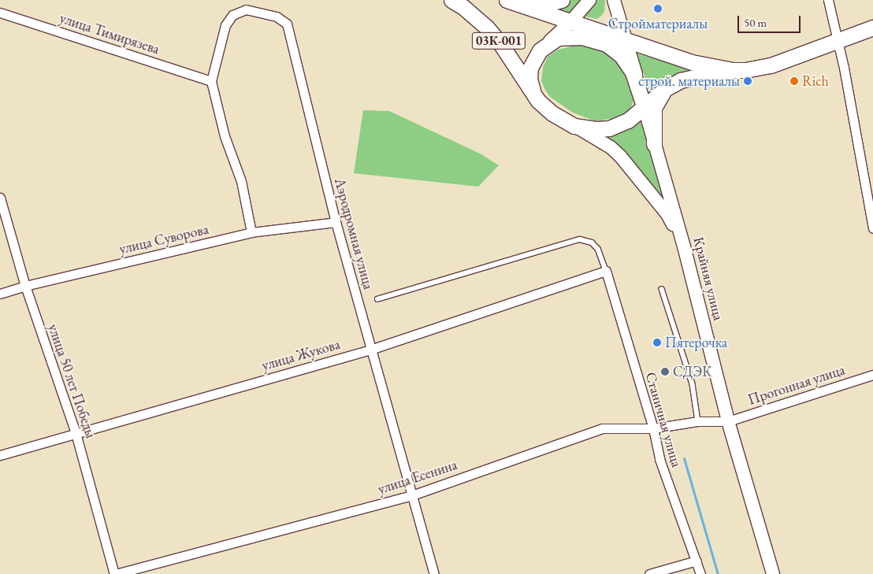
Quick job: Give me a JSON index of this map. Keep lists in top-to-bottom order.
{
  "streets": {
    "main road": ["03К-001", "Крайняя улица"],
    "street": [
      "улица Тимирязева",
      "Аэродромная улица",
      "улица Суворова",
      "улица Жукова",
      "улица 50 лет Победы",
      "Прогонная улица",
      "Станичная улица",
      "улица Есенина"
    ]
  },
  "crossings": [
    ["улица Тимирязева", "Аэродромная улица"],
    ["03К-001", "Крайняя улица"],
    ["Аэродромная улица", "улица Суворова"],
    ["Аэродромная улица", "улица Жукова"],
    ["Аэродромная улица", "улица Есенина"],
    ["улица Суворова", "улица 50 лет Победы"],
    ["Крайняя улица", "Прогонная улица"],
    ["Крайняя улица", "улица Есенина"],
    ["улица Жукова", "улица 50 лет Победы"],
    ["улица Жукова", "Станичная улица"],
    ["улица 50 лет Победы", "улица Есенина"],
    ["Прогонная улица", "улица Есенина"],
    ["Станичная улица", "улица Есенина"]
  ],
  "places": [
    "Стройматериалы",
    "строй. материалы",
    "Rich",
    "Пятерочка",
    "СДЭК"
  ],
  "scale_bar": "50 m"
}
